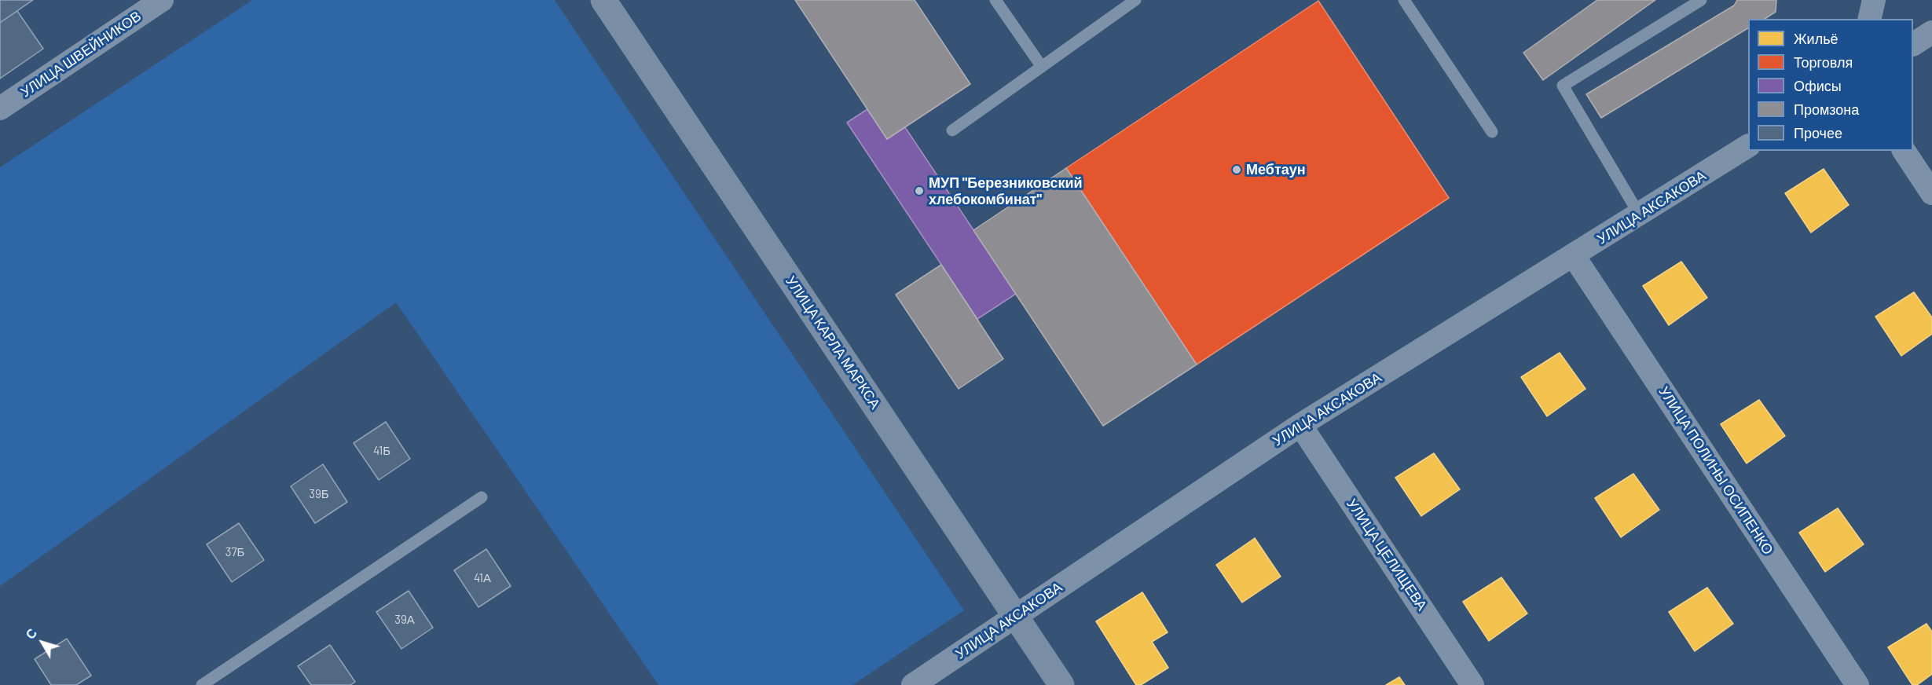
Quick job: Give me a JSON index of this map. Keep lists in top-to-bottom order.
{
  "streets": {
    "main road": ["УЛИЦА КАРЛА МАРКСА"],
    "street": [
      "УЛИЦА ШВЕЙНИКОВ",
      "УЛИЦА АКСАКОВА",
      "УЛИЦА ПОЛИНЫ ОСИПЕНКО",
      "УЛИЦА ЦЕЛИЩЕВА"
    ]
  },
  "crossings": [
    ["УЛИЦА АКСАКОВА", "УЛИЦА КАРЛА МАРКСА"],
    ["УЛИЦА АКСАКОВА", "УЛИЦА ПОЛИНЫ ОСИПЕНКО"],
    ["УЛИЦА АКСАКОВА", "УЛИЦА ЦЕЛИЩЕВА"]
  ],
  "places": ["Мебтаун", "МУП \"Березниковский хлебокомбинат\""],
  "house_numbers": [
    "41Б",
    "39Б",
    "37Б",
    "41А",
    "39А"
  ],
  "legend": [
    "Жильё",
    "Торговля",
    "Офисы",
    "Промзона",
    "Прочее"
  ],
  "north": "top left"
}
